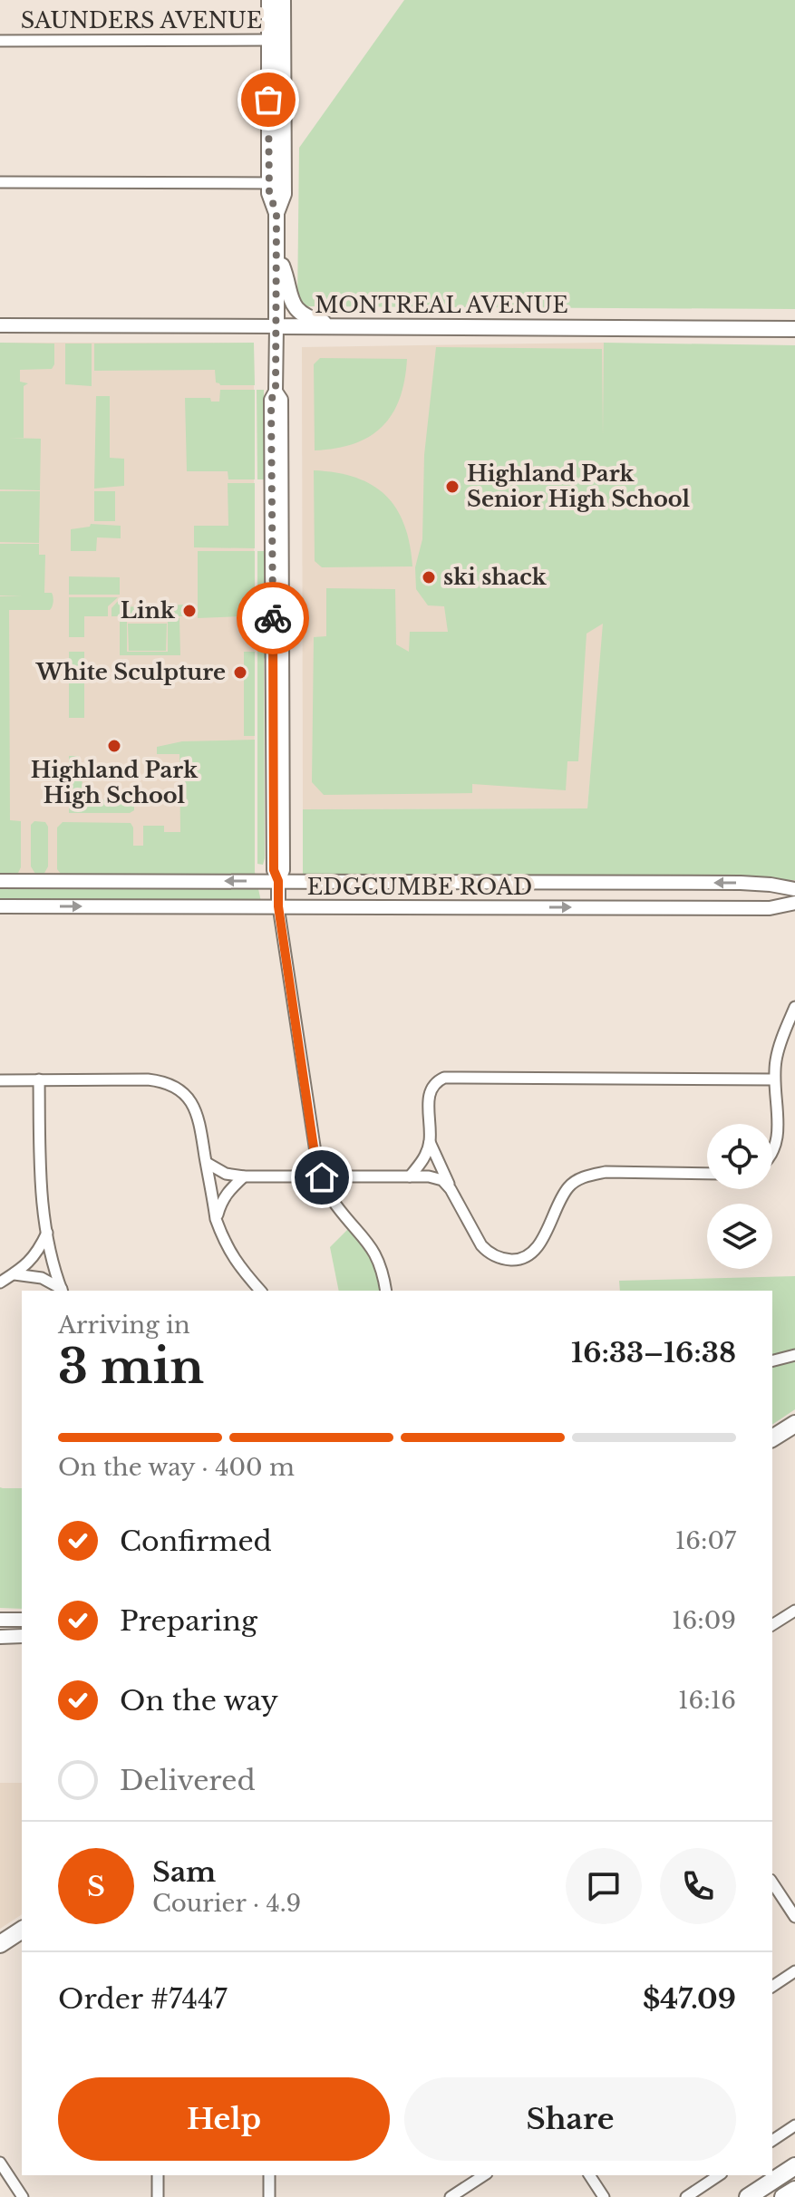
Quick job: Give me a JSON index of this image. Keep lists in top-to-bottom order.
{
  "streets": {
    "main road": ["MONTREAL AVENUE"],
    "street": ["SAUNDERS AVENUE", "EDGCUMBE ROAD"]
  },
  "places": [
    "Highland Park Senior High School",
    "ski shack",
    "Link",
    "White Sculpture",
    "Highland Park High School"
  ],
  "page": {
    "heading": ["3 min", "Arriving in", "16:33–16:38"],
    "panel": [
      "Sam",
      "Courier · 4.9",
      "Order #7447",
      "$47.09"
    ],
    "bar": "On the way · 400 m",
    "list": [
      ["Confirmed", "16:07"],
      ["Preparing", "16:09"],
      ["On the way", "16:16"],
      "Delivered"
    ],
    "round": "S",
    "buttons": ["Help", "Share"]
  }
}
